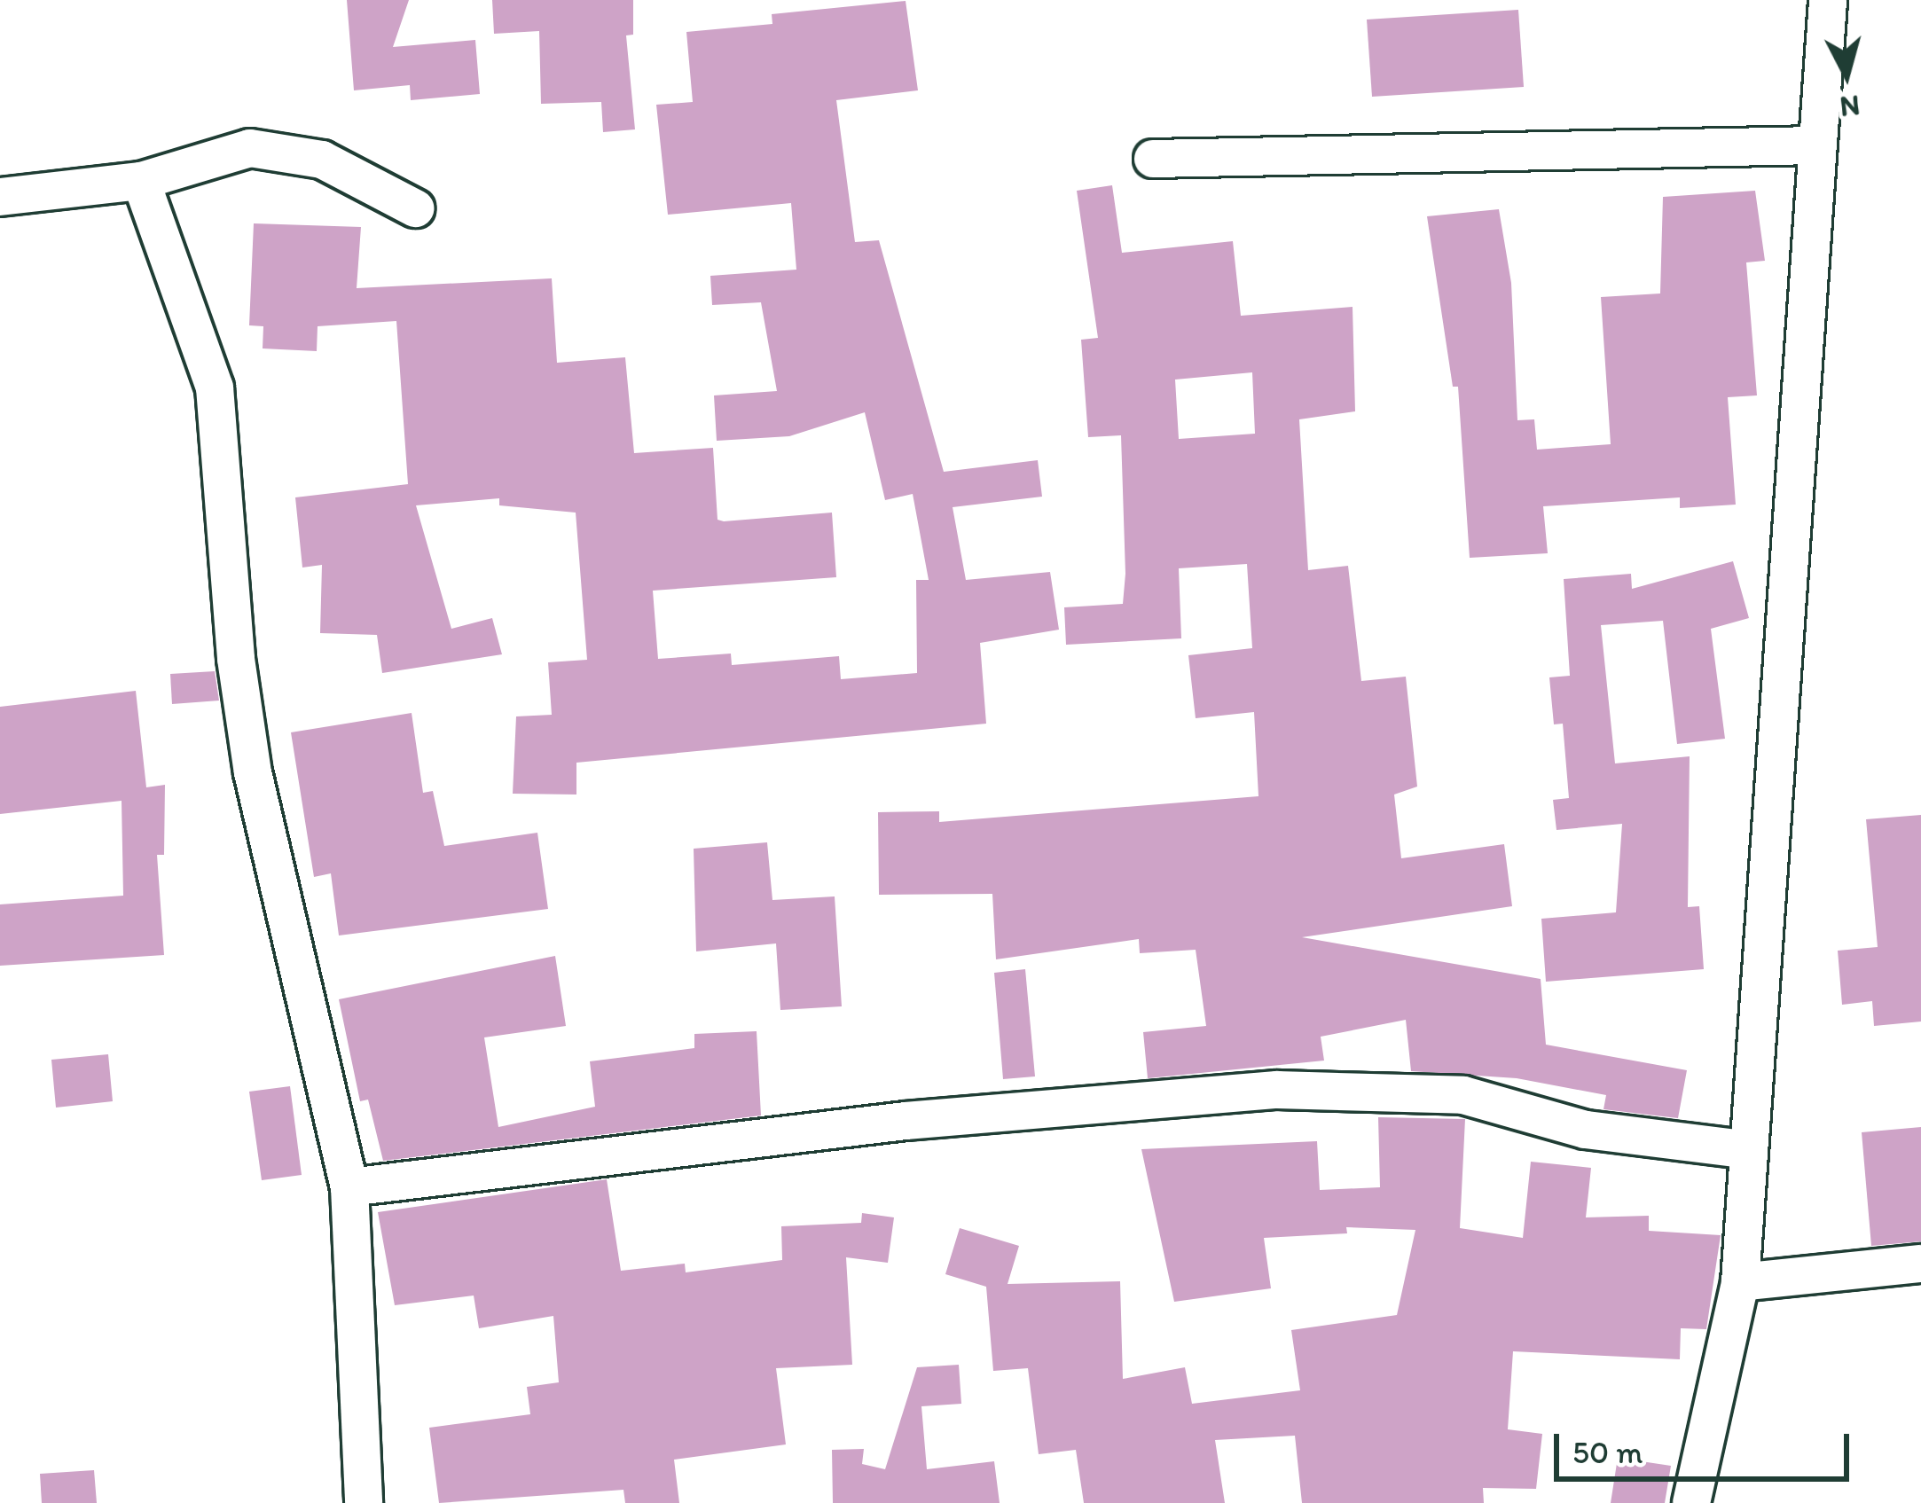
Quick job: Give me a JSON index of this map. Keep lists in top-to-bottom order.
{
  "scale_bar": "50 m",
  "north": "bottom"
}
